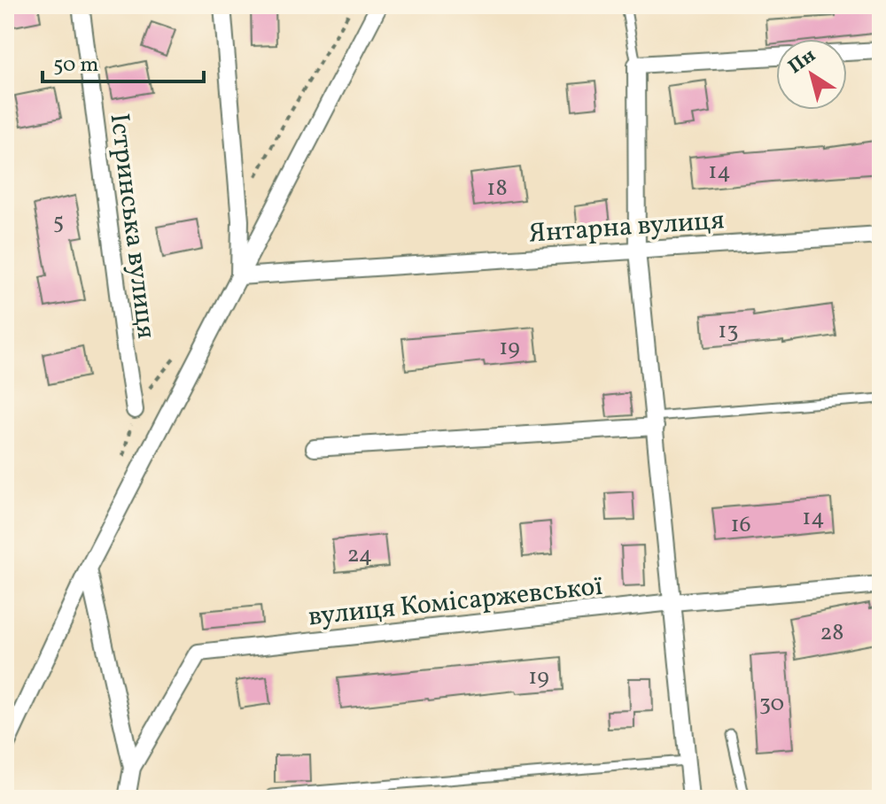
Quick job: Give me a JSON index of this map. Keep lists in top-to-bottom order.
{
  "streets": {
    "street": ["Істринська вулиця", "Янтарна вулиця", "вулиця Комісаржевської"]
  },
  "house_numbers": [
    "14",
    "18",
    "5",
    "13",
    "19",
    "14",
    "16",
    "24",
    "28",
    "19",
    "30"
  ],
  "scale_bar": "50 m",
  "north": "top left"
}
